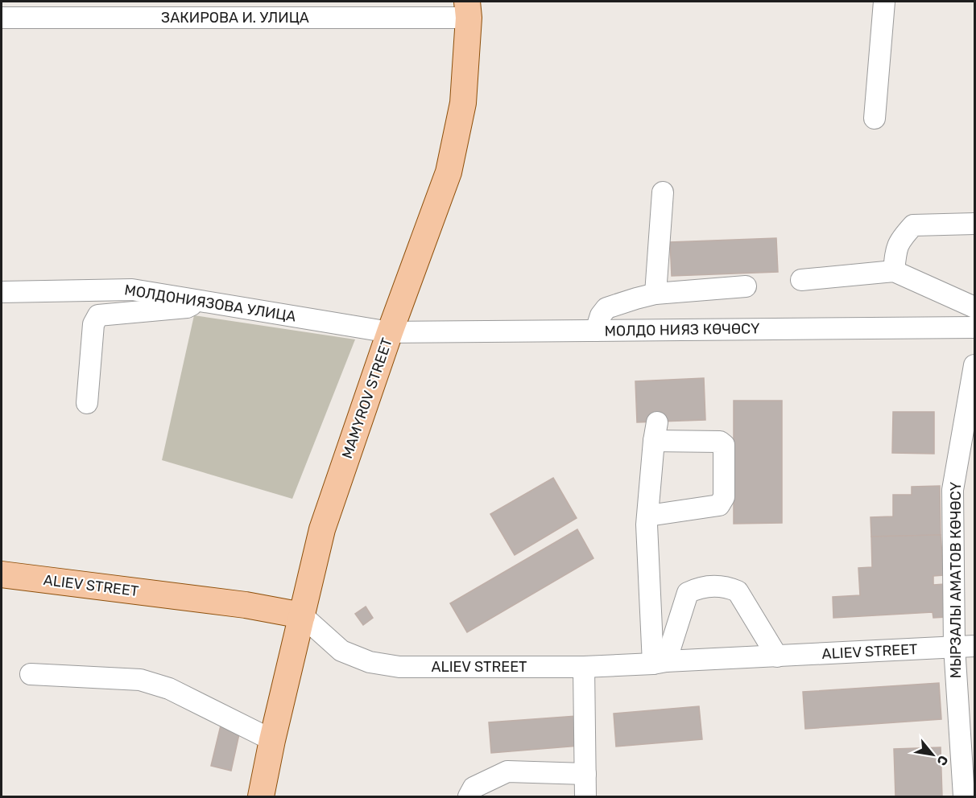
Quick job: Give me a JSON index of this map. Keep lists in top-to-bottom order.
{
  "streets": {
    "main road": ["MAMYROV STREET", "ALIEV STREET"],
    "street": [
      "ЗАКИРОВА И. УЛИЦА",
      "МОЛДОНИЯЗОВА УЛИЦА",
      "МОЛДО НИЯЗ КӨЧӨСҮ",
      "МЫРЗАЛЫ АМАТОВ КӨЧӨСҮ"
    ]
  },
  "crossings": [
    ["ЗАКИРОВА И. УЛИЦА", "MAMYROV STREET"],
    ["МОЛДОНИЯЗОВА УЛИЦА", "МОЛДО НИЯЗ КӨЧӨСҮ"],
    ["МОЛДОНИЯЗОВА УЛИЦА", "MAMYROV STREET"],
    ["МОЛДО НИЯЗ КӨЧӨСҮ", "MAMYROV STREET"],
    ["MAMYROV STREET", "ALIEV STREET"],
    ["МЫРЗАЛЫ АМАТОВ КӨЧӨСҮ", "ALIEV STREET"]
  ],
  "north": "bottom right"
}
